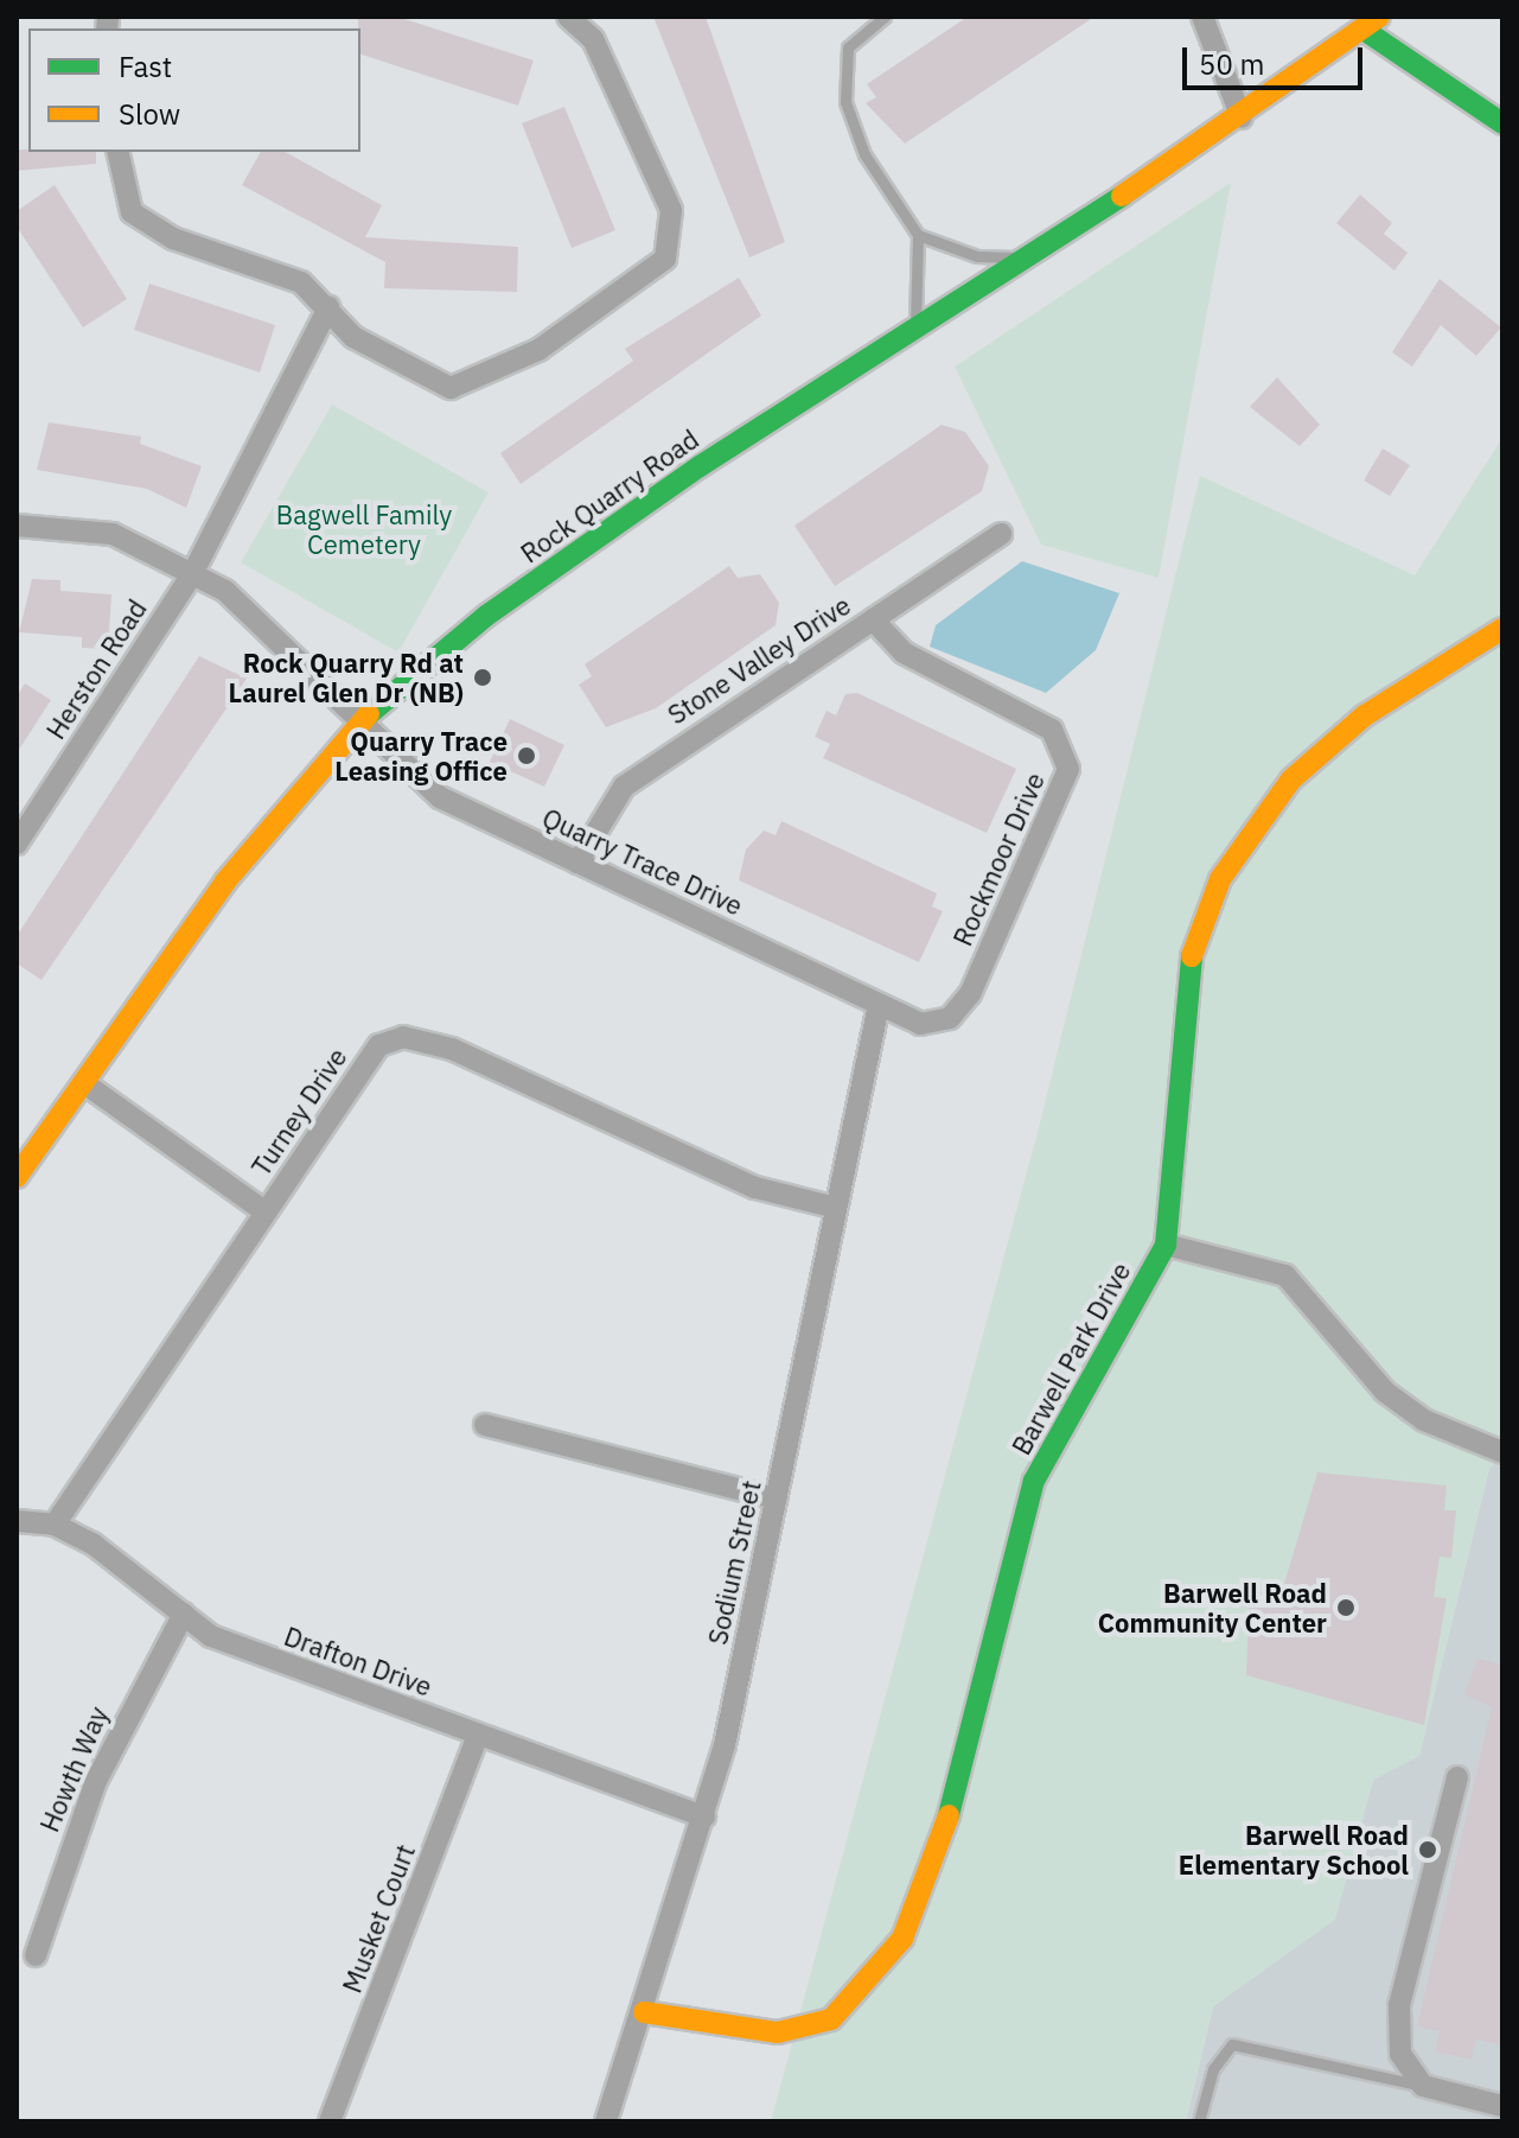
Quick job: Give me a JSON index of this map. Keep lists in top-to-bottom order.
{
  "streets": {
    "street": [
      "Rock Quarry Road",
      "Stone Valley Drive",
      "Herston Road",
      "Rockmoor Drive",
      "Quarry Trace Drive",
      "Turney Drive",
      "Barwell Park Drive",
      "Sodium Street",
      "Drafton Drive",
      "Howth Way",
      "Musket Court"
    ]
  },
  "crossings": [
    ["Rock Quarry Road", "Quarry Trace Drive"],
    ["Stone Valley Drive", "Rockmoor Drive"],
    ["Stone Valley Drive", "Quarry Trace Drive"],
    ["Herston Road", "Quarry Trace Drive"],
    ["Rockmoor Drive", "Quarry Trace Drive"],
    ["Quarry Trace Drive", "Sodium Street"],
    ["Turney Drive", "Sodium Street"],
    ["Turney Drive", "Drafton Drive"],
    ["Barwell Park Drive", "Sodium Street"],
    ["Sodium Street", "Drafton Drive"],
    ["Drafton Drive", "Howth Way"],
    ["Drafton Drive", "Musket Court"]
  ],
  "parks": ["Bagwell Family Cemetery"],
  "places": [
    "Rock Quarry Rd at Laurel Glen Dr (NB)",
    "Quarry Trace Leasing Office",
    "Barwell Road Community Center",
    "Barwell Road Elementary School"
  ],
  "legend": ["Fast", "Slow"],
  "scale_bar": "50 m"
}
